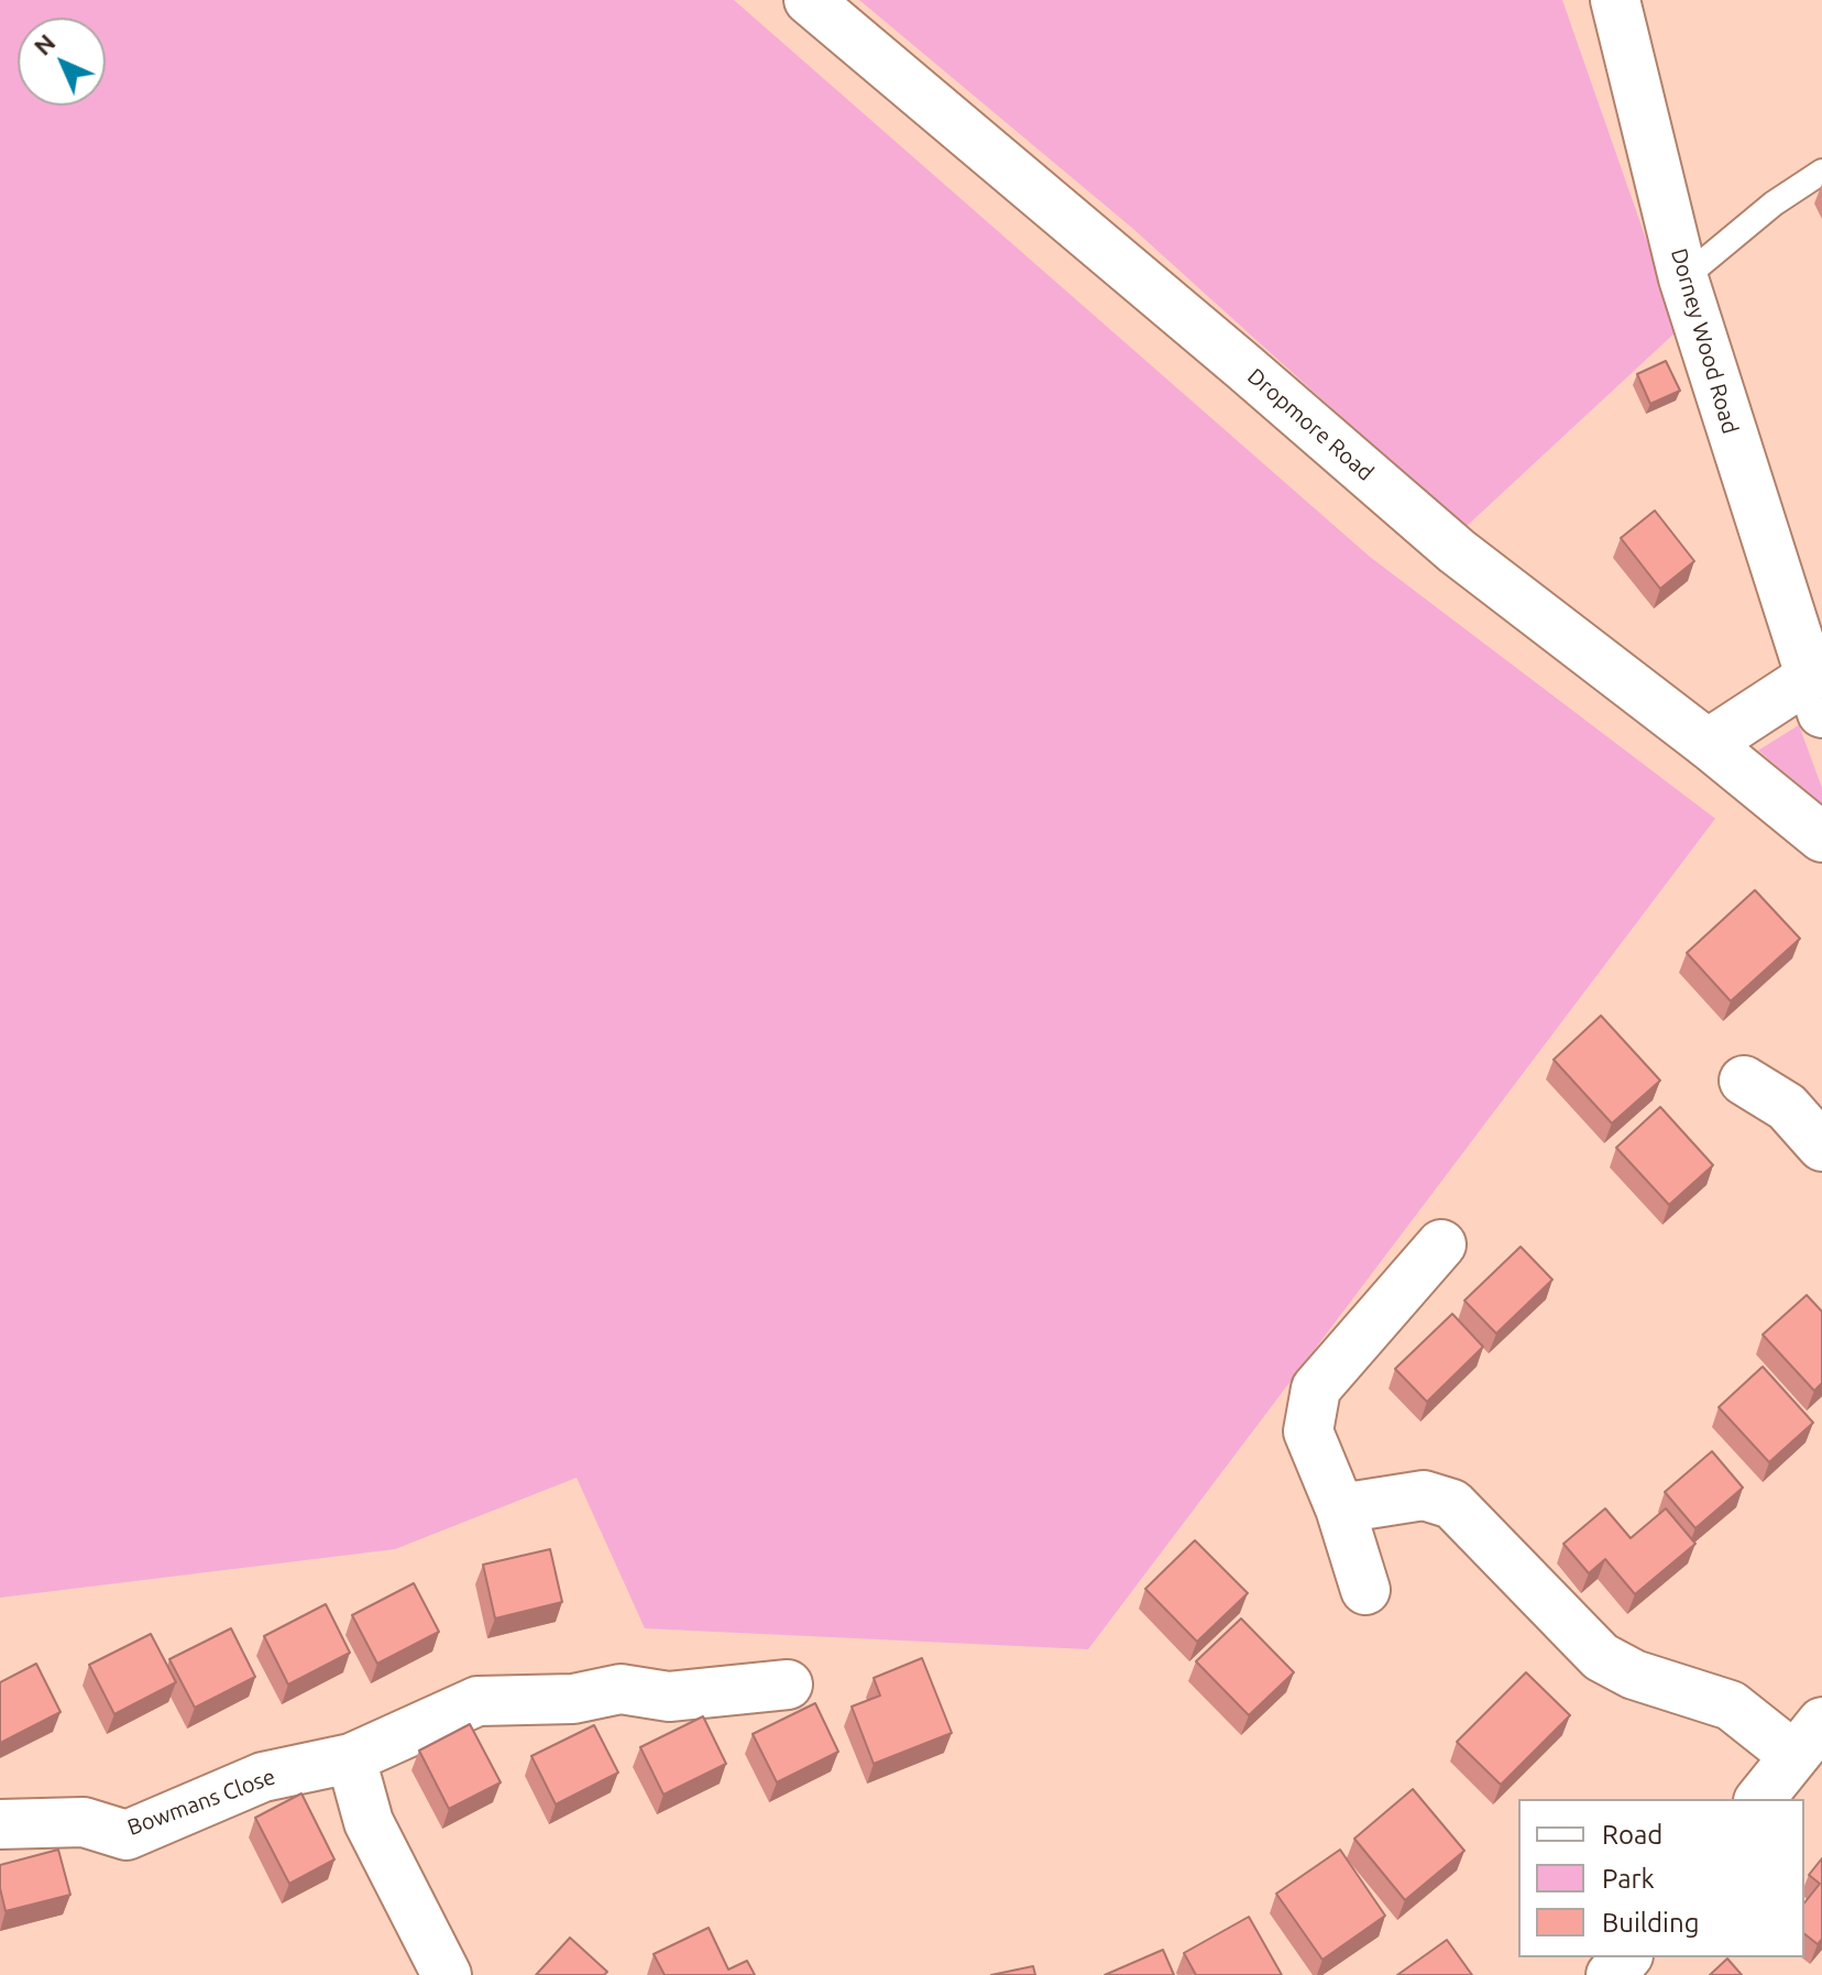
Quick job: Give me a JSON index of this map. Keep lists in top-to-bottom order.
{
  "streets": {
    "street": ["Dorney Wood Road", "Dropmore Road", "Bowmans Close"]
  },
  "crossings": [
    ["Dorney Wood Road", "Dropmore Road"]
  ],
  "legend": ["Road", "Park", "Building"],
  "north": "top left"
}
